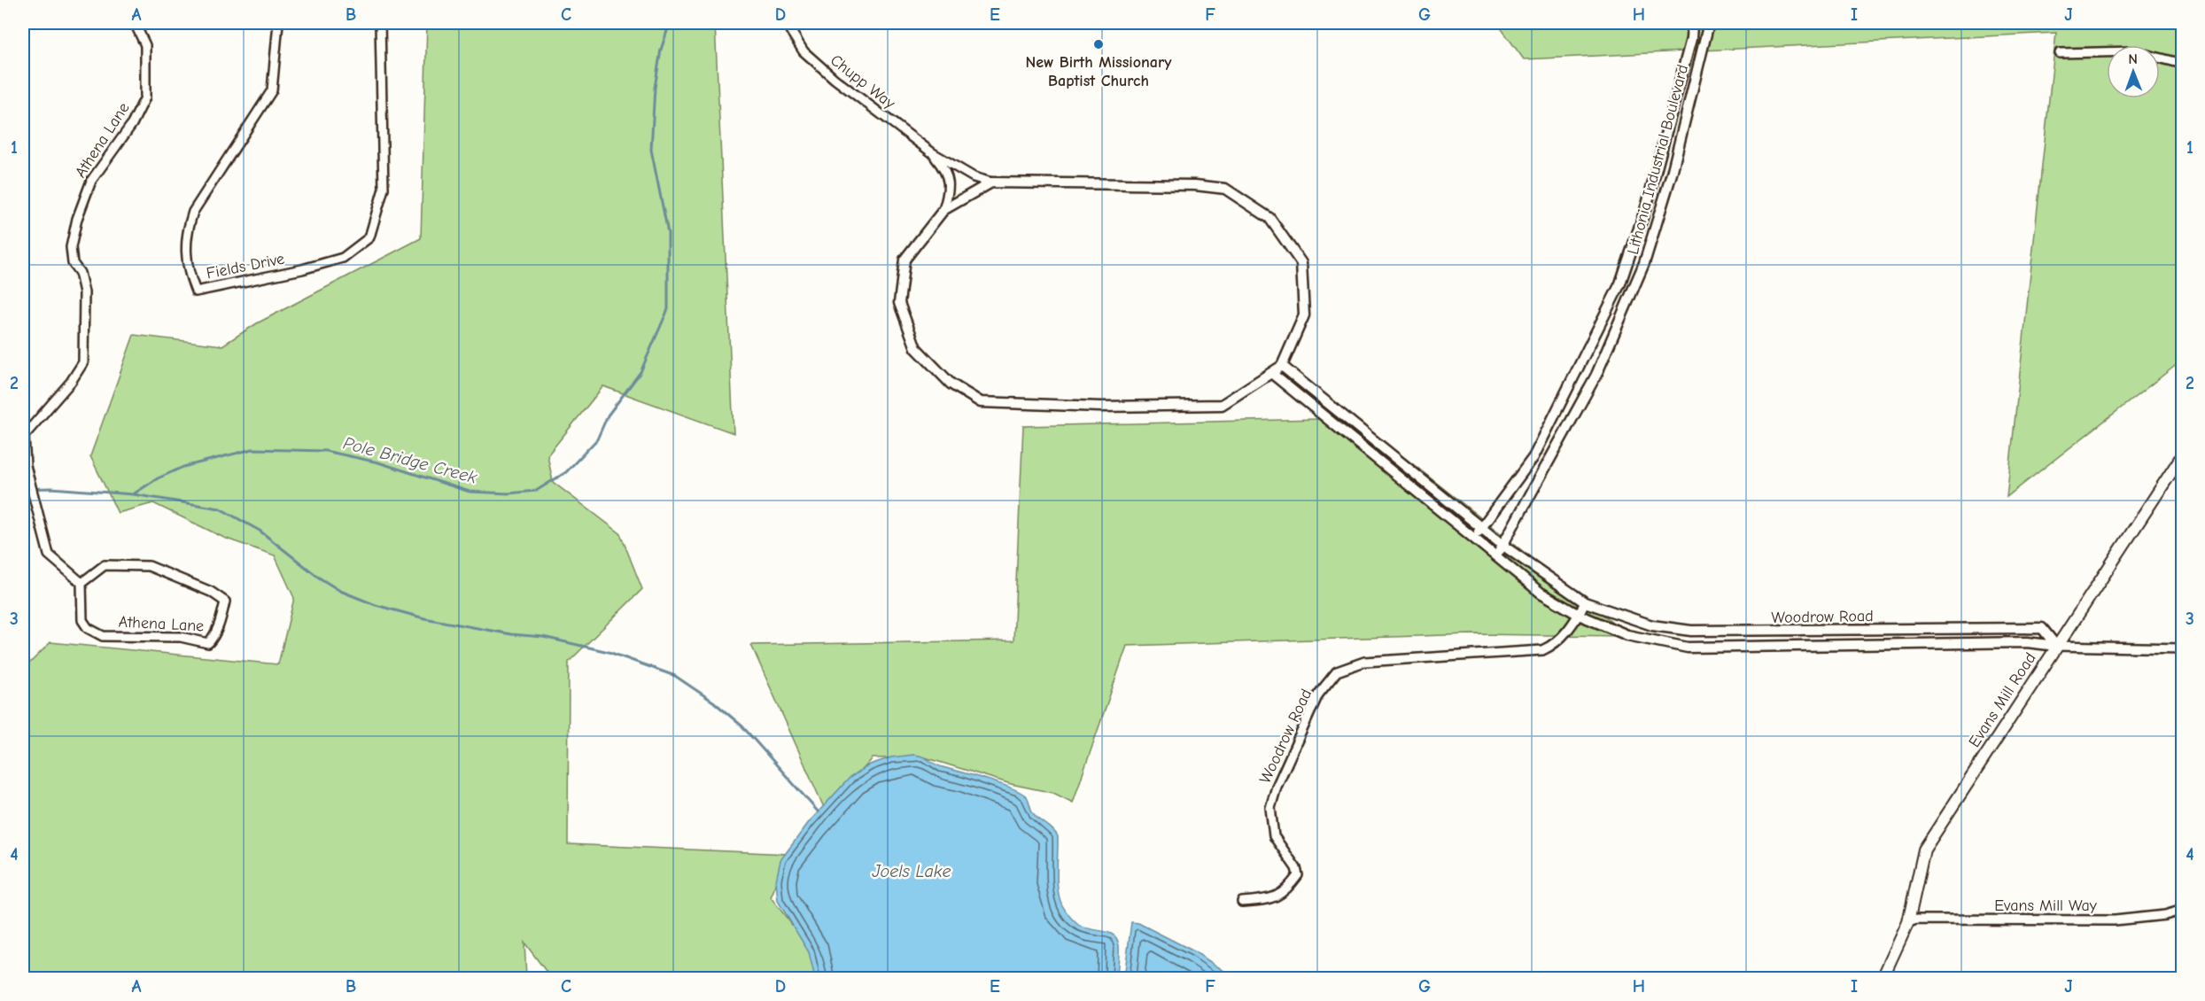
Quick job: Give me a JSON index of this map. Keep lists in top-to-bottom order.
{
  "streets": {
    "main road": ["Evans Mill Road"],
    "street": [
      "Chupp Way",
      "Athena Lane",
      "Lithonia Industrial Boulevard",
      "Fields Drive",
      "Woodrow Road",
      "Evans Mill Way"
    ]
  },
  "crossings": [
    ["Lithonia Industrial Boulevard", "Woodrow Road"],
    ["Woodrow Road", "Evans Mill Road"],
    ["Evans Mill Road", "Evans Mill Way"]
  ],
  "water": ["Pole Bridge Creek", "Joels Lake"],
  "places": ["New Birth Missionary Baptist Church"],
  "north": "top",
  "grid": {
    "columns": [
      "A",
      "B",
      "C",
      "D",
      "E",
      "F",
      "G",
      "H",
      "I",
      "J"
    ],
    "rows": [
      "1",
      "2",
      "3",
      "4"
    ]
  }
}
